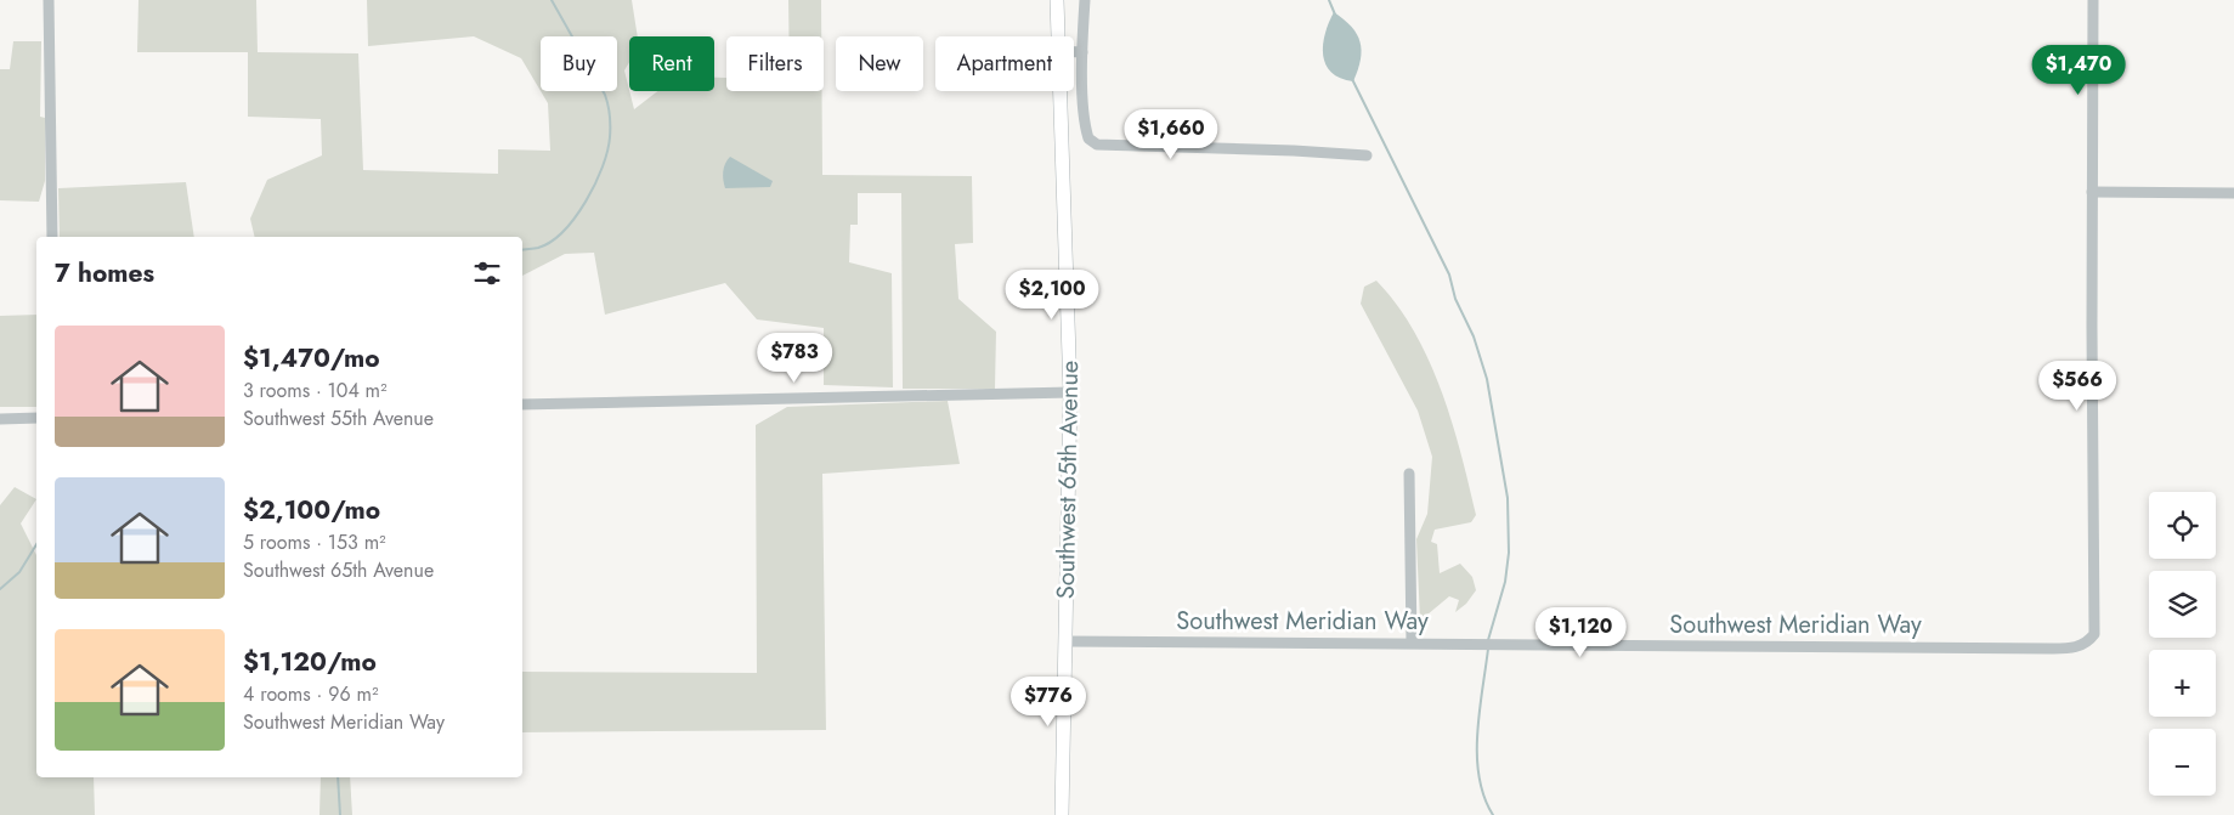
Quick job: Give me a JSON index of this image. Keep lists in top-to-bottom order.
{
  "streets": {
    "main road": ["Southwest 65th Avenue"],
    "street": ["Southwest Meridian Way"]
  },
  "crossings": [
    ["Southwest 65th Avenue", "Southwest Meridian Way"]
  ],
  "page": {
    "chip": [
      "Buy",
      "Rent",
      "Filters",
      "New",
      "Apartment"
    ],
    "price": [
      "$1,470",
      "$1,660",
      "$2,100",
      "$783",
      "$566",
      "$1,120",
      "$776"
    ],
    "heading": "7 homes",
    "list": [
      {
        "name": "$1,470/mo",
        "note": "3 rooms · 104 m² · Southwest 55th Avenue"
      },
      {
        "name": "$2,100/mo",
        "note": "5 rooms · 153 m² · Southwest 65th Avenue"
      },
      {
        "name": "$1,120/mo",
        "note": "4 rooms · 96 m² · Southwest Meridian Way"
      }
    ],
    "map_buttons": ["+", "−"]
  }
}
